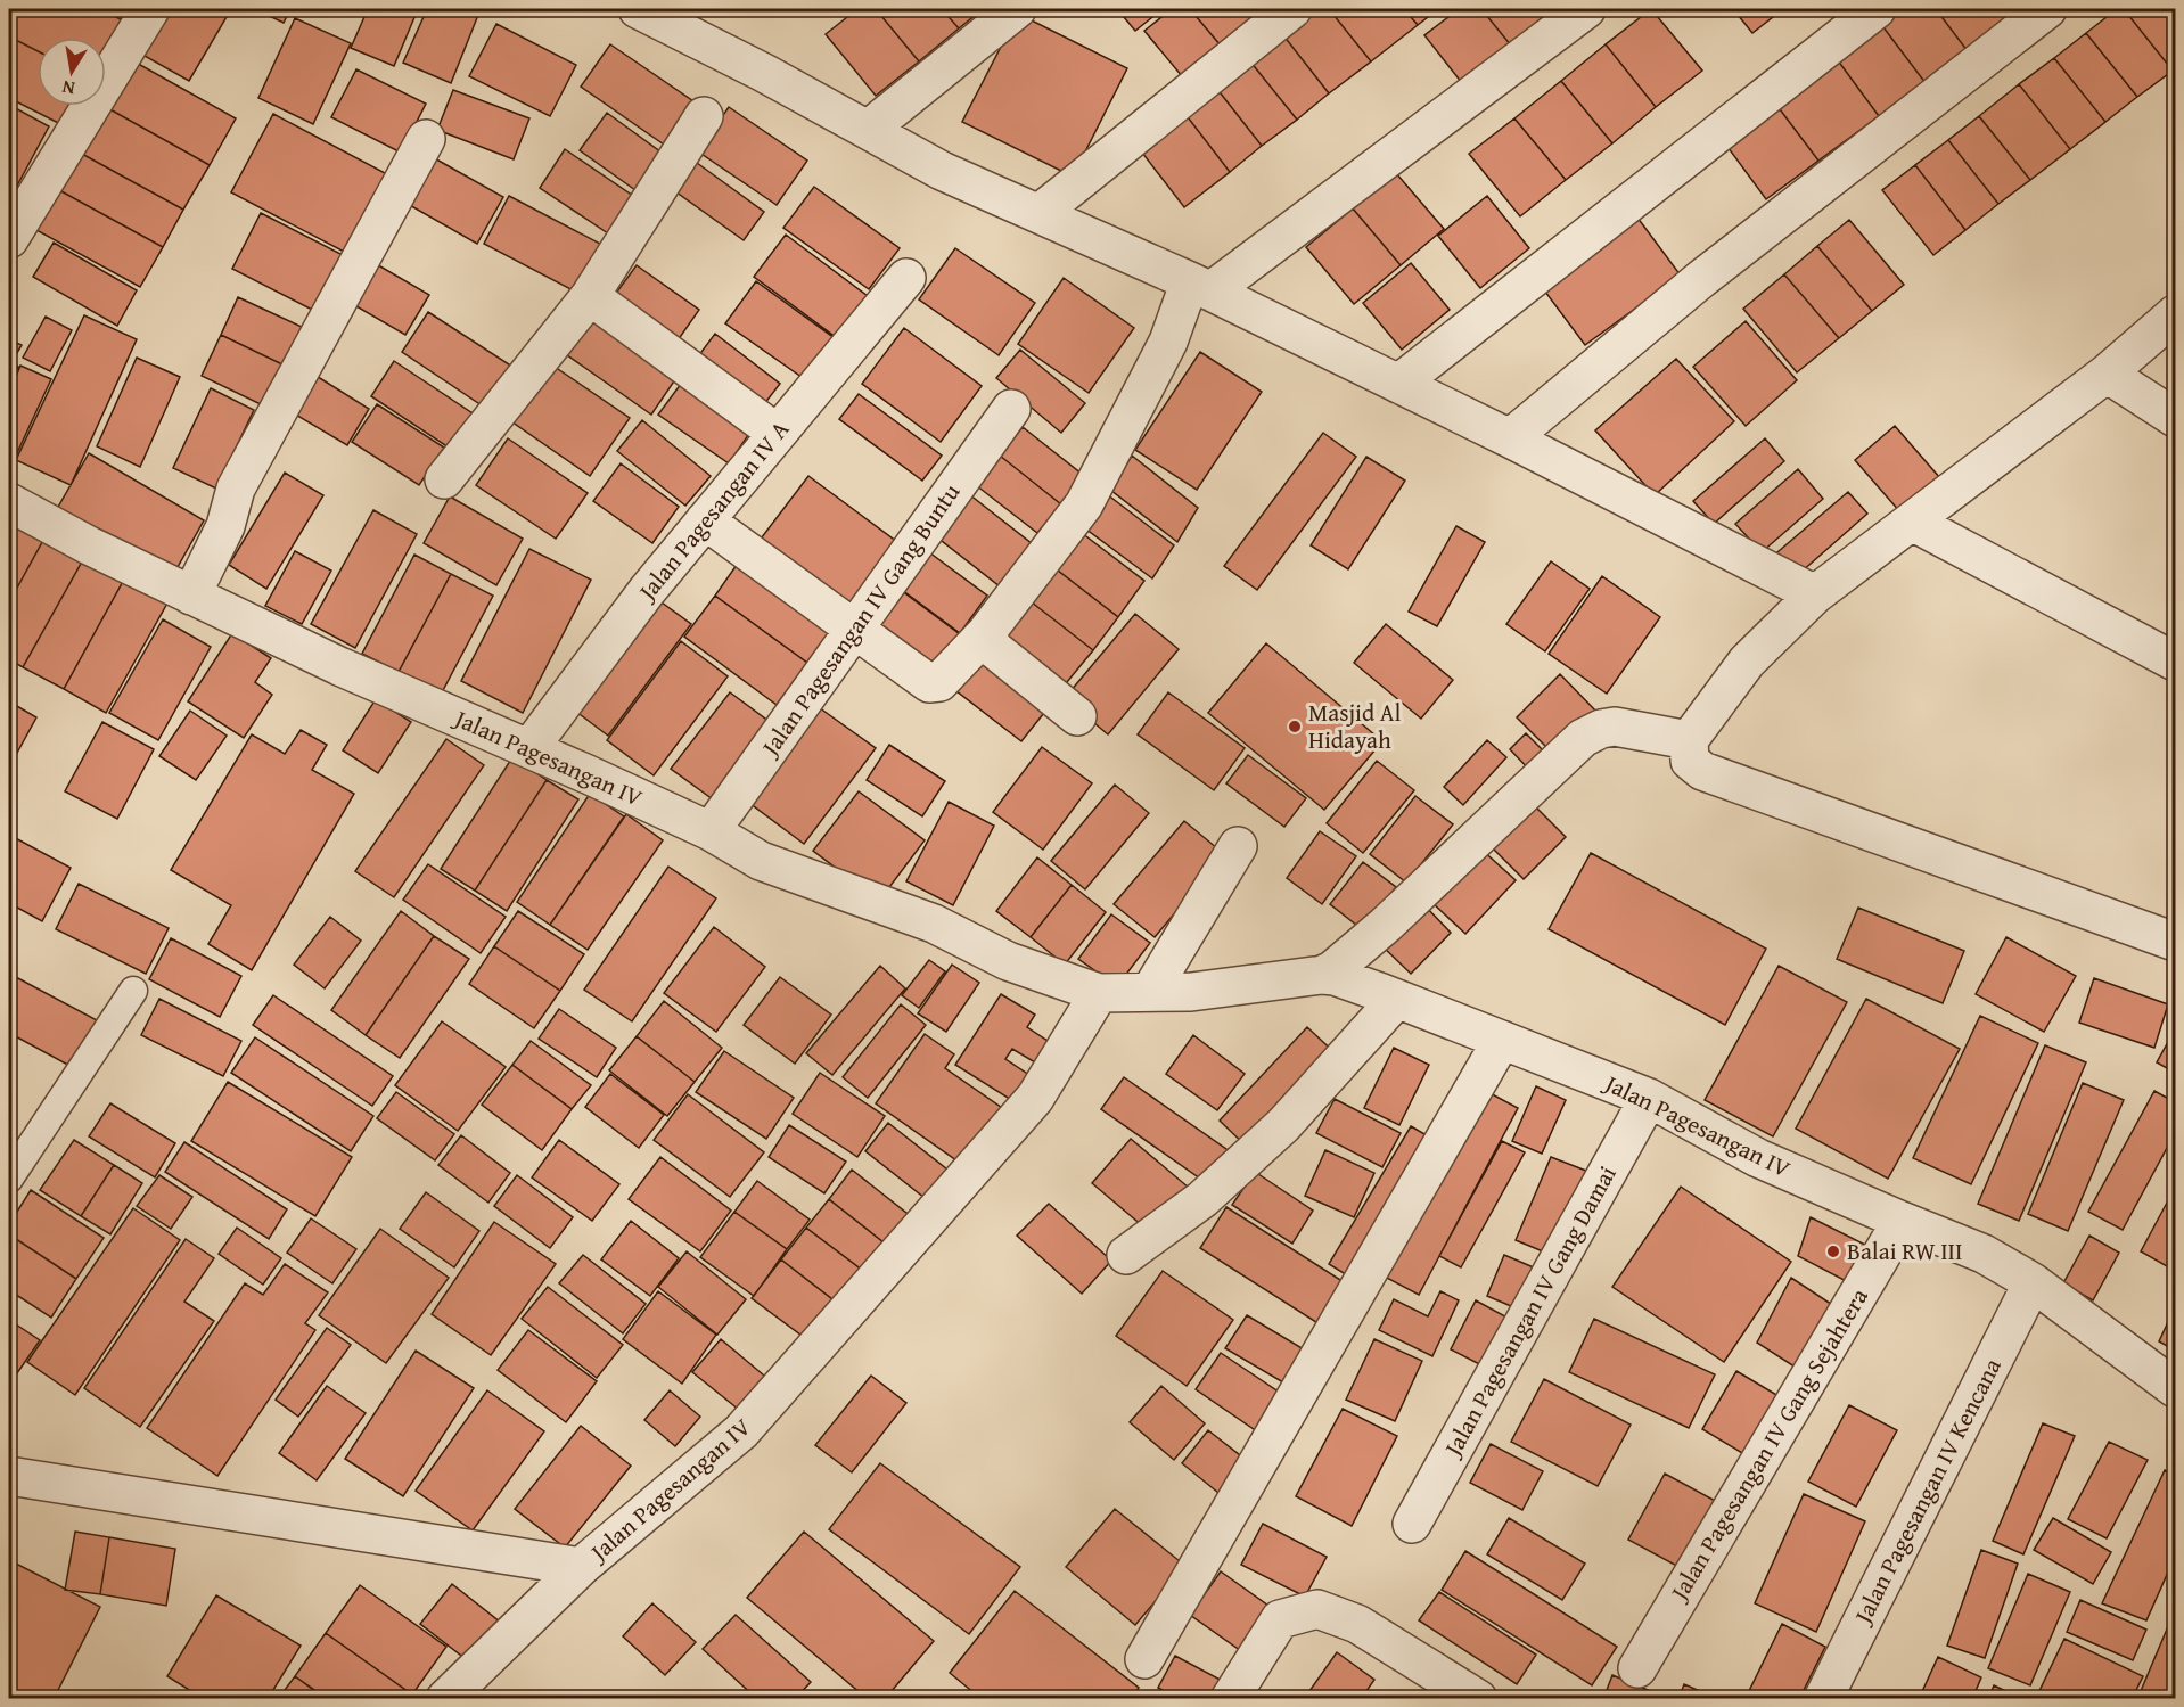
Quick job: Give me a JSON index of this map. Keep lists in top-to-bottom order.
{
  "streets": {
    "street": [
      "Jalan Pagesangan IV A",
      "Jalan Pagesangan IV Gang Buntu",
      "Jalan Pagesangan IV",
      "Jalan Pagesangan IV Gang Damai",
      "Jalan Pagesangan IV Gang Sejahtera",
      "Jalan Pagesangan IV Kencana"
    ]
  },
  "crossings": [
    ["Jalan Pagesangan IV A", "Jalan Pagesangan IV"],
    ["Jalan Pagesangan IV Gang Buntu", "Jalan Pagesangan IV"],
    ["Jalan Pagesangan IV", "Jalan Pagesangan IV Gang Damai"],
    ["Jalan Pagesangan IV", "Jalan Pagesangan IV Gang Sejahtera"],
    ["Jalan Pagesangan IV", "Jalan Pagesangan IV Kencana"]
  ],
  "places": ["Masjid Al Hidayah", "Balai RW III"],
  "north": "bottom"
}
